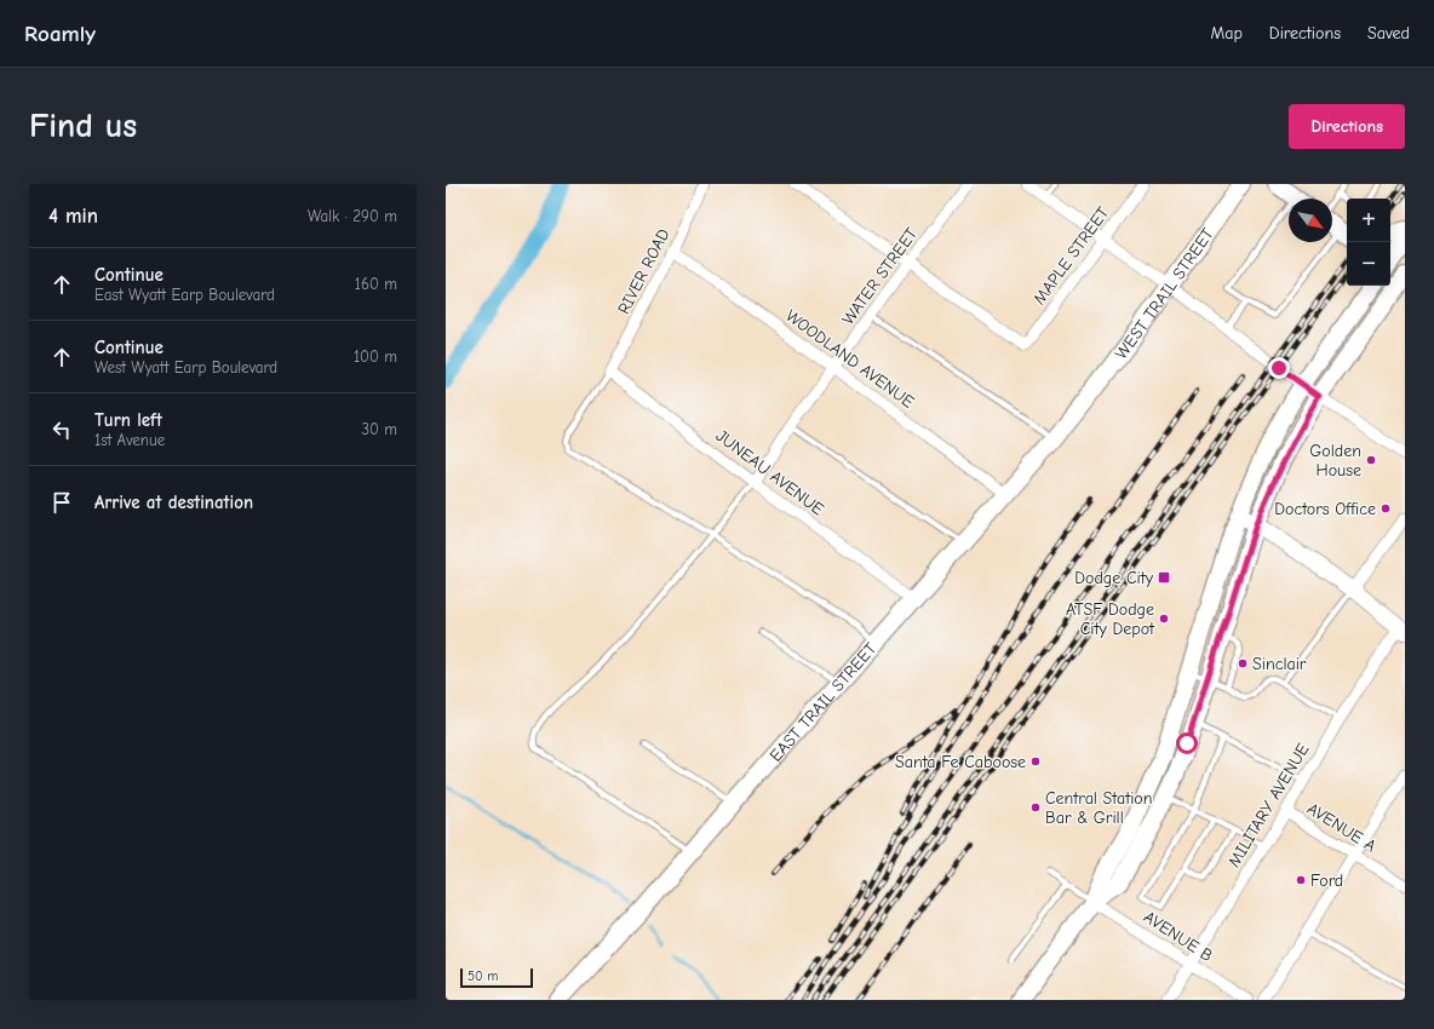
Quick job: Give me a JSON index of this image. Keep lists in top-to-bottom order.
{
  "streets": {
    "main road": ["WEST TRAIL STREET", "EAST TRAIL STREET"],
    "street": [
      "MAPLE STREET",
      "RIVER ROAD",
      "WATER STREET",
      "WOODLAND AVENUE",
      "JUNEAU AVENUE",
      "MILITARY AVENUE",
      "AVENUE A",
      "AVENUE B"
    ]
  },
  "crossings": [
    ["MAPLE STREET", "WATER STREET"],
    ["RIVER ROAD", "WOODLAND AVENUE"],
    ["RIVER ROAD", "JUNEAU AVENUE"],
    ["WATER STREET", "WOODLAND AVENUE"],
    ["WATER STREET", "JUNEAU AVENUE"],
    ["WEST TRAIL STREET", "EAST TRAIL STREET"],
    ["WOODLAND AVENUE", "EAST TRAIL STREET"],
    ["JUNEAU AVENUE", "EAST TRAIL STREET"],
    ["MILITARY AVENUE", "AVENUE A"],
    ["MILITARY AVENUE", "AVENUE B"]
  ],
  "places": {
    "other": [
      "Golden House",
      "Doctors Office",
      "ATSF Dodge City Depot",
      "Sinclair",
      "Santa Fe Caboose",
      "Central Station Bar & Grill",
      "Ford"
    ],
    "transit": ["Dodge City"]
  },
  "scale_bar": "50 m",
  "north": "bottom right",
  "page": {
    "header": "Roamly",
    "nav": ["Map", "Directions", "Saved"],
    "buttons": "Directions",
    "title": "Find us",
    "heading": ["4 min", "Walk · 290 m"],
    "map_buttons": ["+", "−"],
    "list": [
      ["Continue", "East Wyatt Earp Boulevard", "160 m"],
      ["Continue", "West Wyatt Earp Boulevard", "100 m"],
      ["Turn left", "1st Avenue", "30 m"],
      "Arrive at destination"
    ],
    "scale": "50 m"
  }
}
